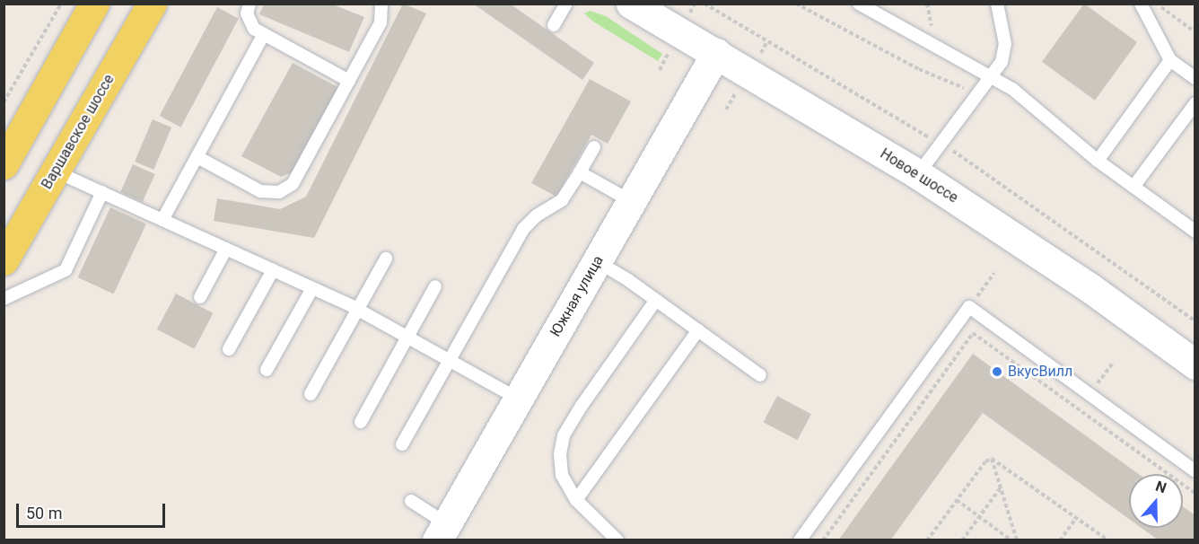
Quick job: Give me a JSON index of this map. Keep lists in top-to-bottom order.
{
  "streets": {
    "main road": ["Варшавское шоссе"],
    "street": ["Новое шоссе", "Южная улица"]
  },
  "crossings": [
    ["Новое шоссе", "Южная улица"]
  ],
  "places": ["ВкусВилл"],
  "scale_bar": "50 m",
  "north": "top"
}
